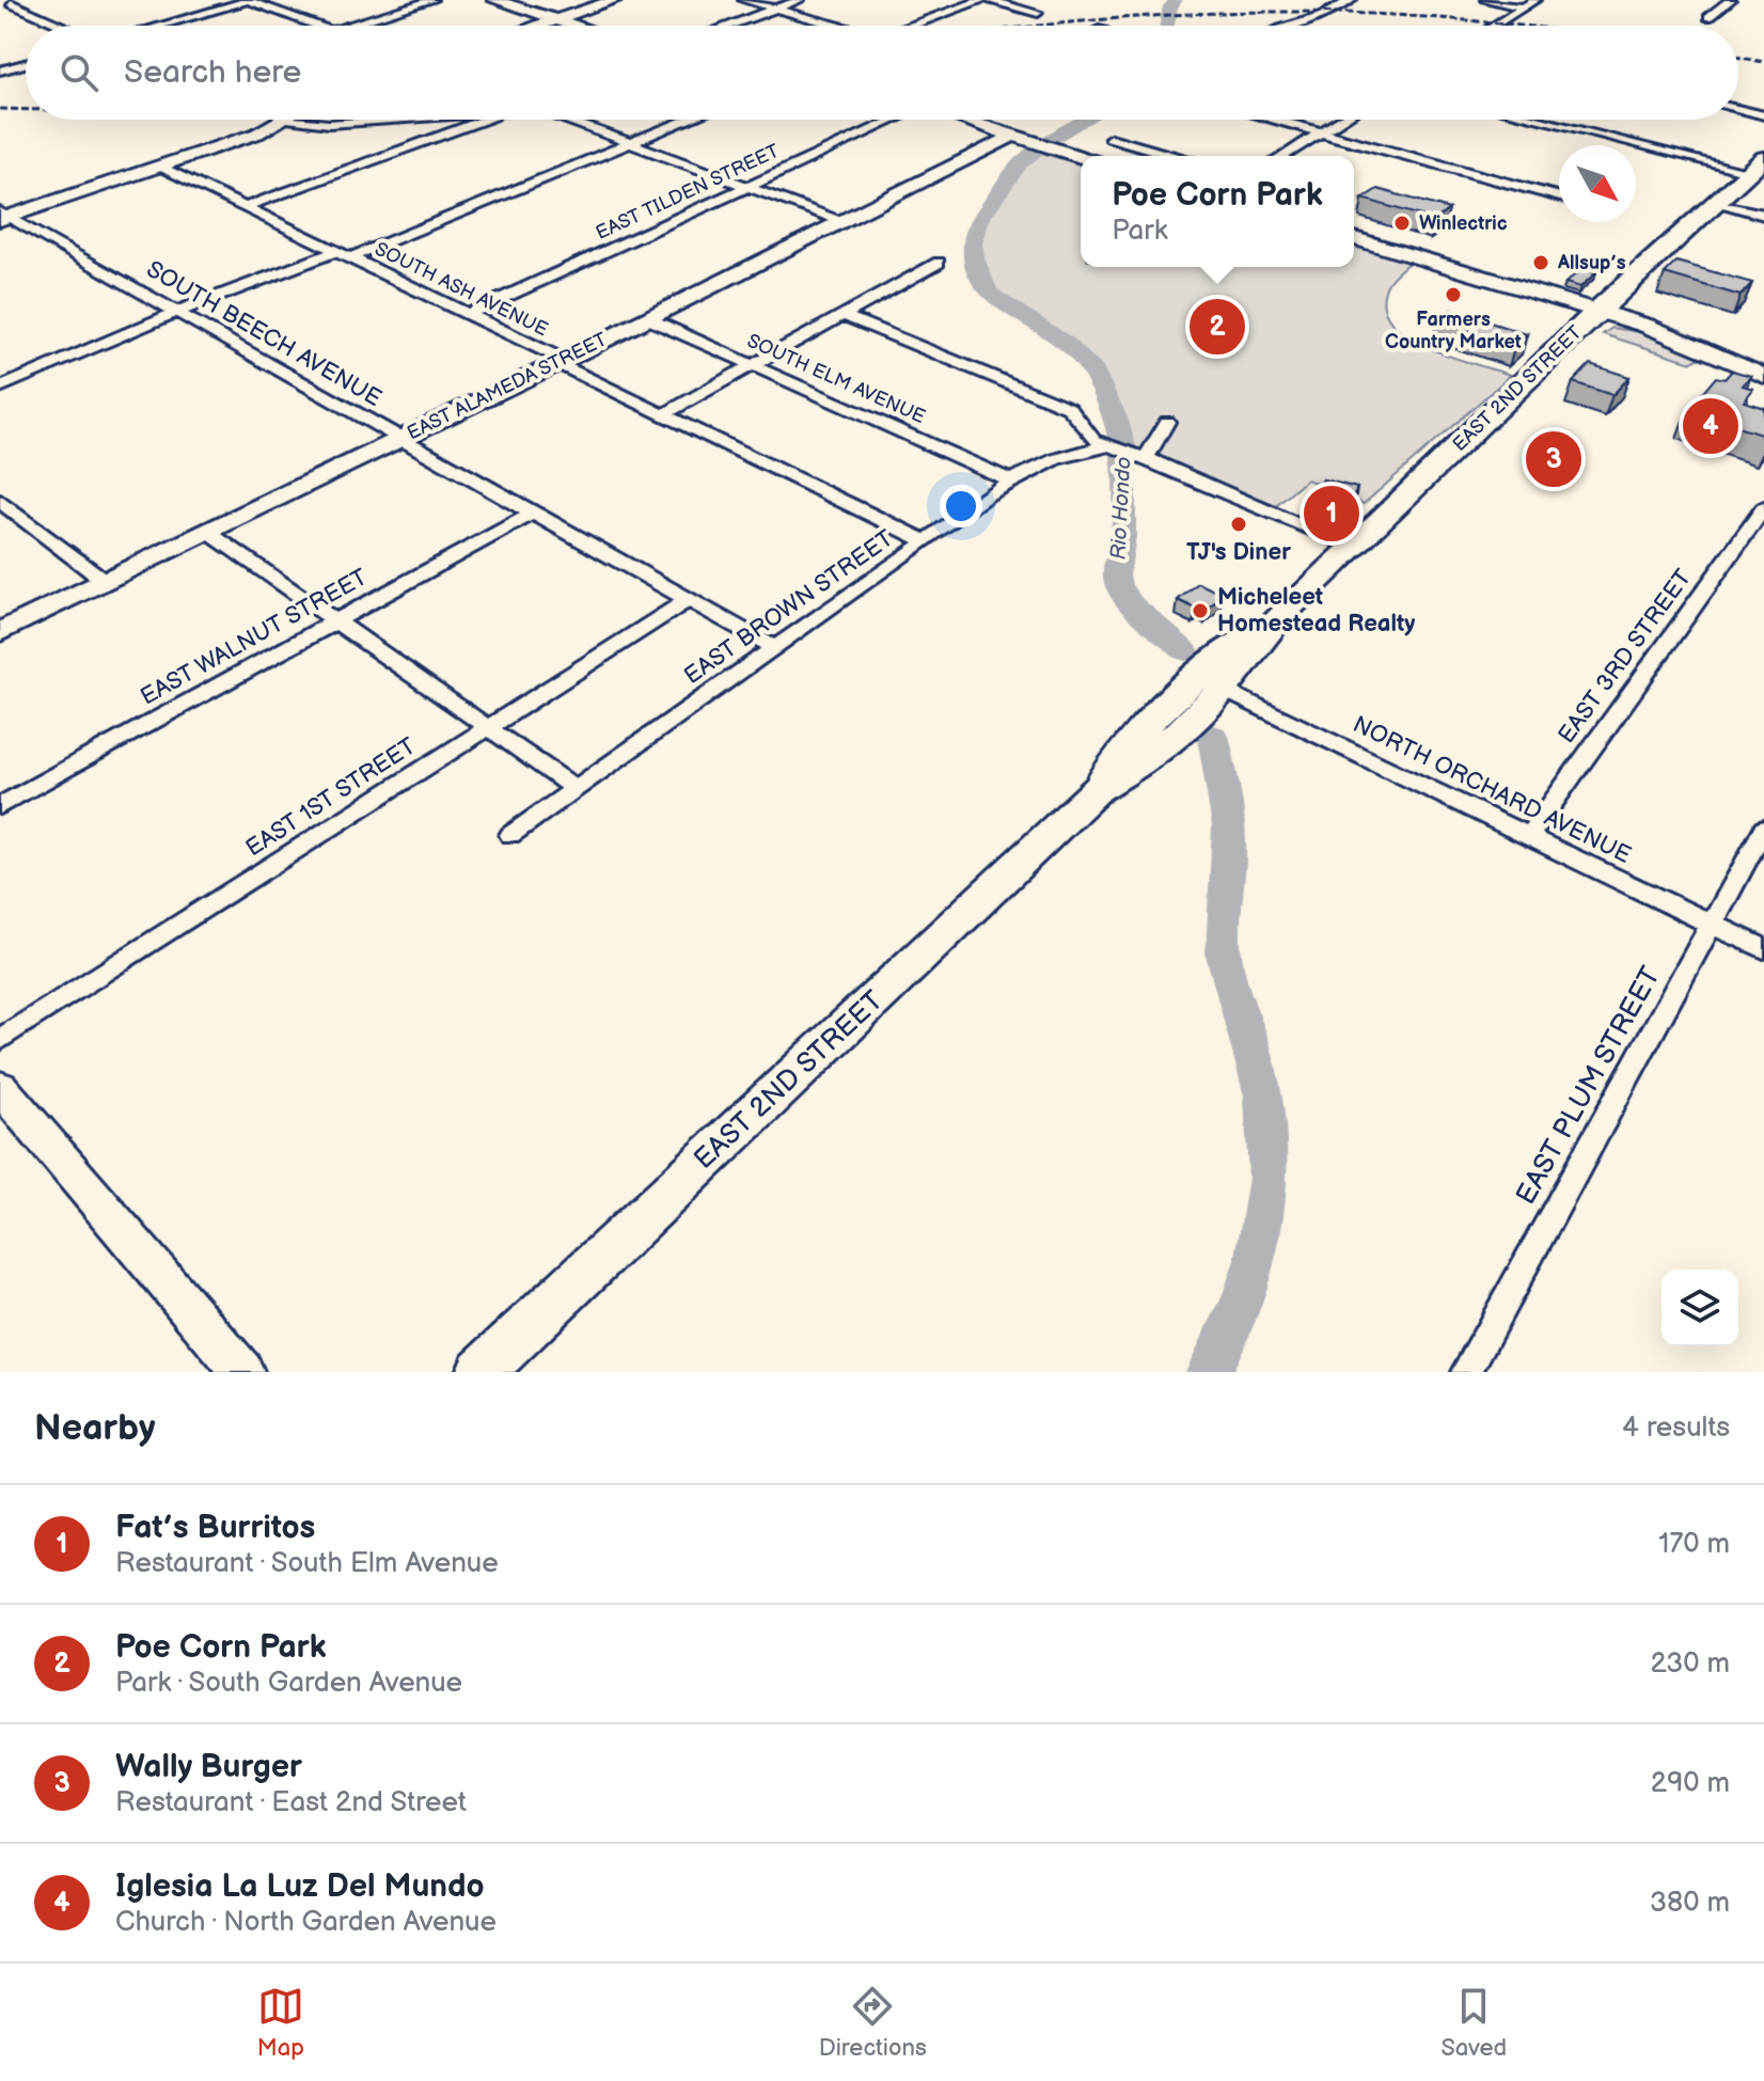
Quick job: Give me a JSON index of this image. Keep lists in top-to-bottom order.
{
  "streets": {
    "main road": ["EAST 2ND STREET"],
    "street": [
      "EAST TILDEN STREET",
      "SOUTH ASH AVENUE",
      "SOUTH BEECH AVENUE",
      "SOUTH ELM AVENUE",
      "EAST ALAMEDA STREET",
      "EAST BROWN STREET",
      "EAST WALNUT STREET",
      "EAST 3RD STREET",
      "NORTH ORCHARD AVENUE",
      "EAST 1ST STREET",
      "EAST PLUM STREET"
    ]
  },
  "crossings": [
    ["EAST TILDEN STREET", "SOUTH ASH AVENUE"],
    ["SOUTH ASH AVENUE", "EAST ALAMEDA STREET"],
    ["SOUTH ASH AVENUE", "EAST BROWN STREET"],
    ["SOUTH BEECH AVENUE", "EAST ALAMEDA STREET"],
    ["SOUTH BEECH AVENUE", "EAST BROWN STREET"],
    ["SOUTH BEECH AVENUE", "EAST WALNUT STREET"],
    ["SOUTH BEECH AVENUE", "EAST 1ST STREET"],
    ["SOUTH ELM AVENUE", "EAST ALAMEDA STREET"],
    ["SOUTH ELM AVENUE", "EAST BROWN STREET"],
    ["EAST 2ND STREET", "NORTH ORCHARD AVENUE"],
    ["EAST 3RD STREET", "NORTH ORCHARD AVENUE"],
    ["NORTH ORCHARD AVENUE", "EAST PLUM STREET"]
  ],
  "water": ["Rio Hondo"],
  "places": [
    "Winlectric",
    "Allsup’s",
    "Farmers Country Market",
    "TJ's Diner",
    "Micheleet Homestead Realty"
  ],
  "north": "bottom right",
  "page": {
    "search": "Search here",
    "popup": ["Poe Corn Park", "Park"],
    "pins": [
      "2",
      "4",
      "3",
      "1"
    ],
    "heading": ["Nearby", "4 results"],
    "list": [
      {
        "mark": "1",
        "name": "Fat’s Burritos",
        "note": "Restaurant · South Elm Avenue",
        "value": "170 m"
      },
      {
        "mark": "2",
        "name": "Poe Corn Park",
        "note": "Park · South Garden Avenue",
        "value": "230 m"
      },
      {
        "mark": "3",
        "name": "Wally Burger",
        "note": "Restaurant · East 2nd Street",
        "value": "290 m"
      },
      {
        "mark": "4",
        "name": "Iglesia La Luz Del Mundo",
        "note": "Church · North Garden Avenue",
        "value": "380 m"
      }
    ],
    "nav": ["Map", "Directions", "Saved"]
  }
}
